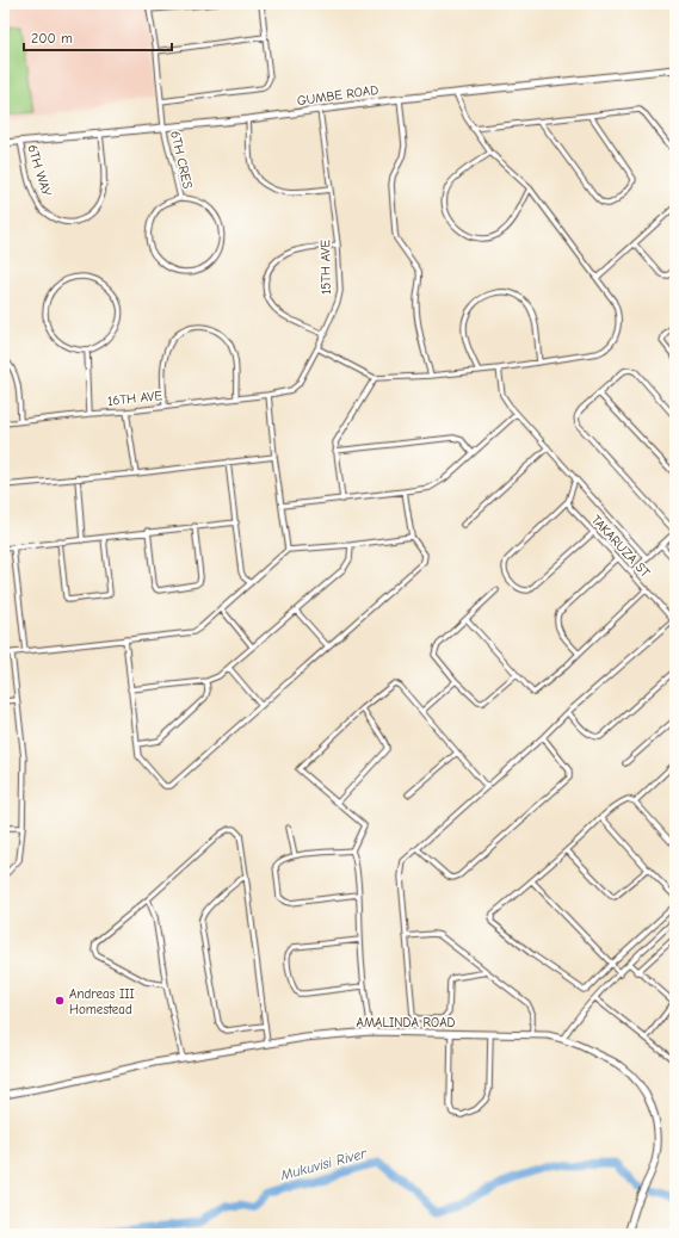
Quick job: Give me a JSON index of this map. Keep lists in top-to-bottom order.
{
  "streets": {
    "street": [
      "GUMBE ROAD",
      "6TH CRES",
      "6TH WAY",
      "15TH AVE",
      "16TH AVE",
      "TAKARUZA ST",
      "AMALINDA ROAD"
    ]
  },
  "crossings": [
    ["GUMBE ROAD", "6TH CRES"],
    ["GUMBE ROAD", "6TH WAY"],
    ["GUMBE ROAD", "15TH AVE"],
    ["15TH AVE", "16TH AVE"]
  ],
  "water": ["Mukuvisi River"],
  "places": ["Andreas III Homestead"],
  "scale_bar": "200 m"
}
